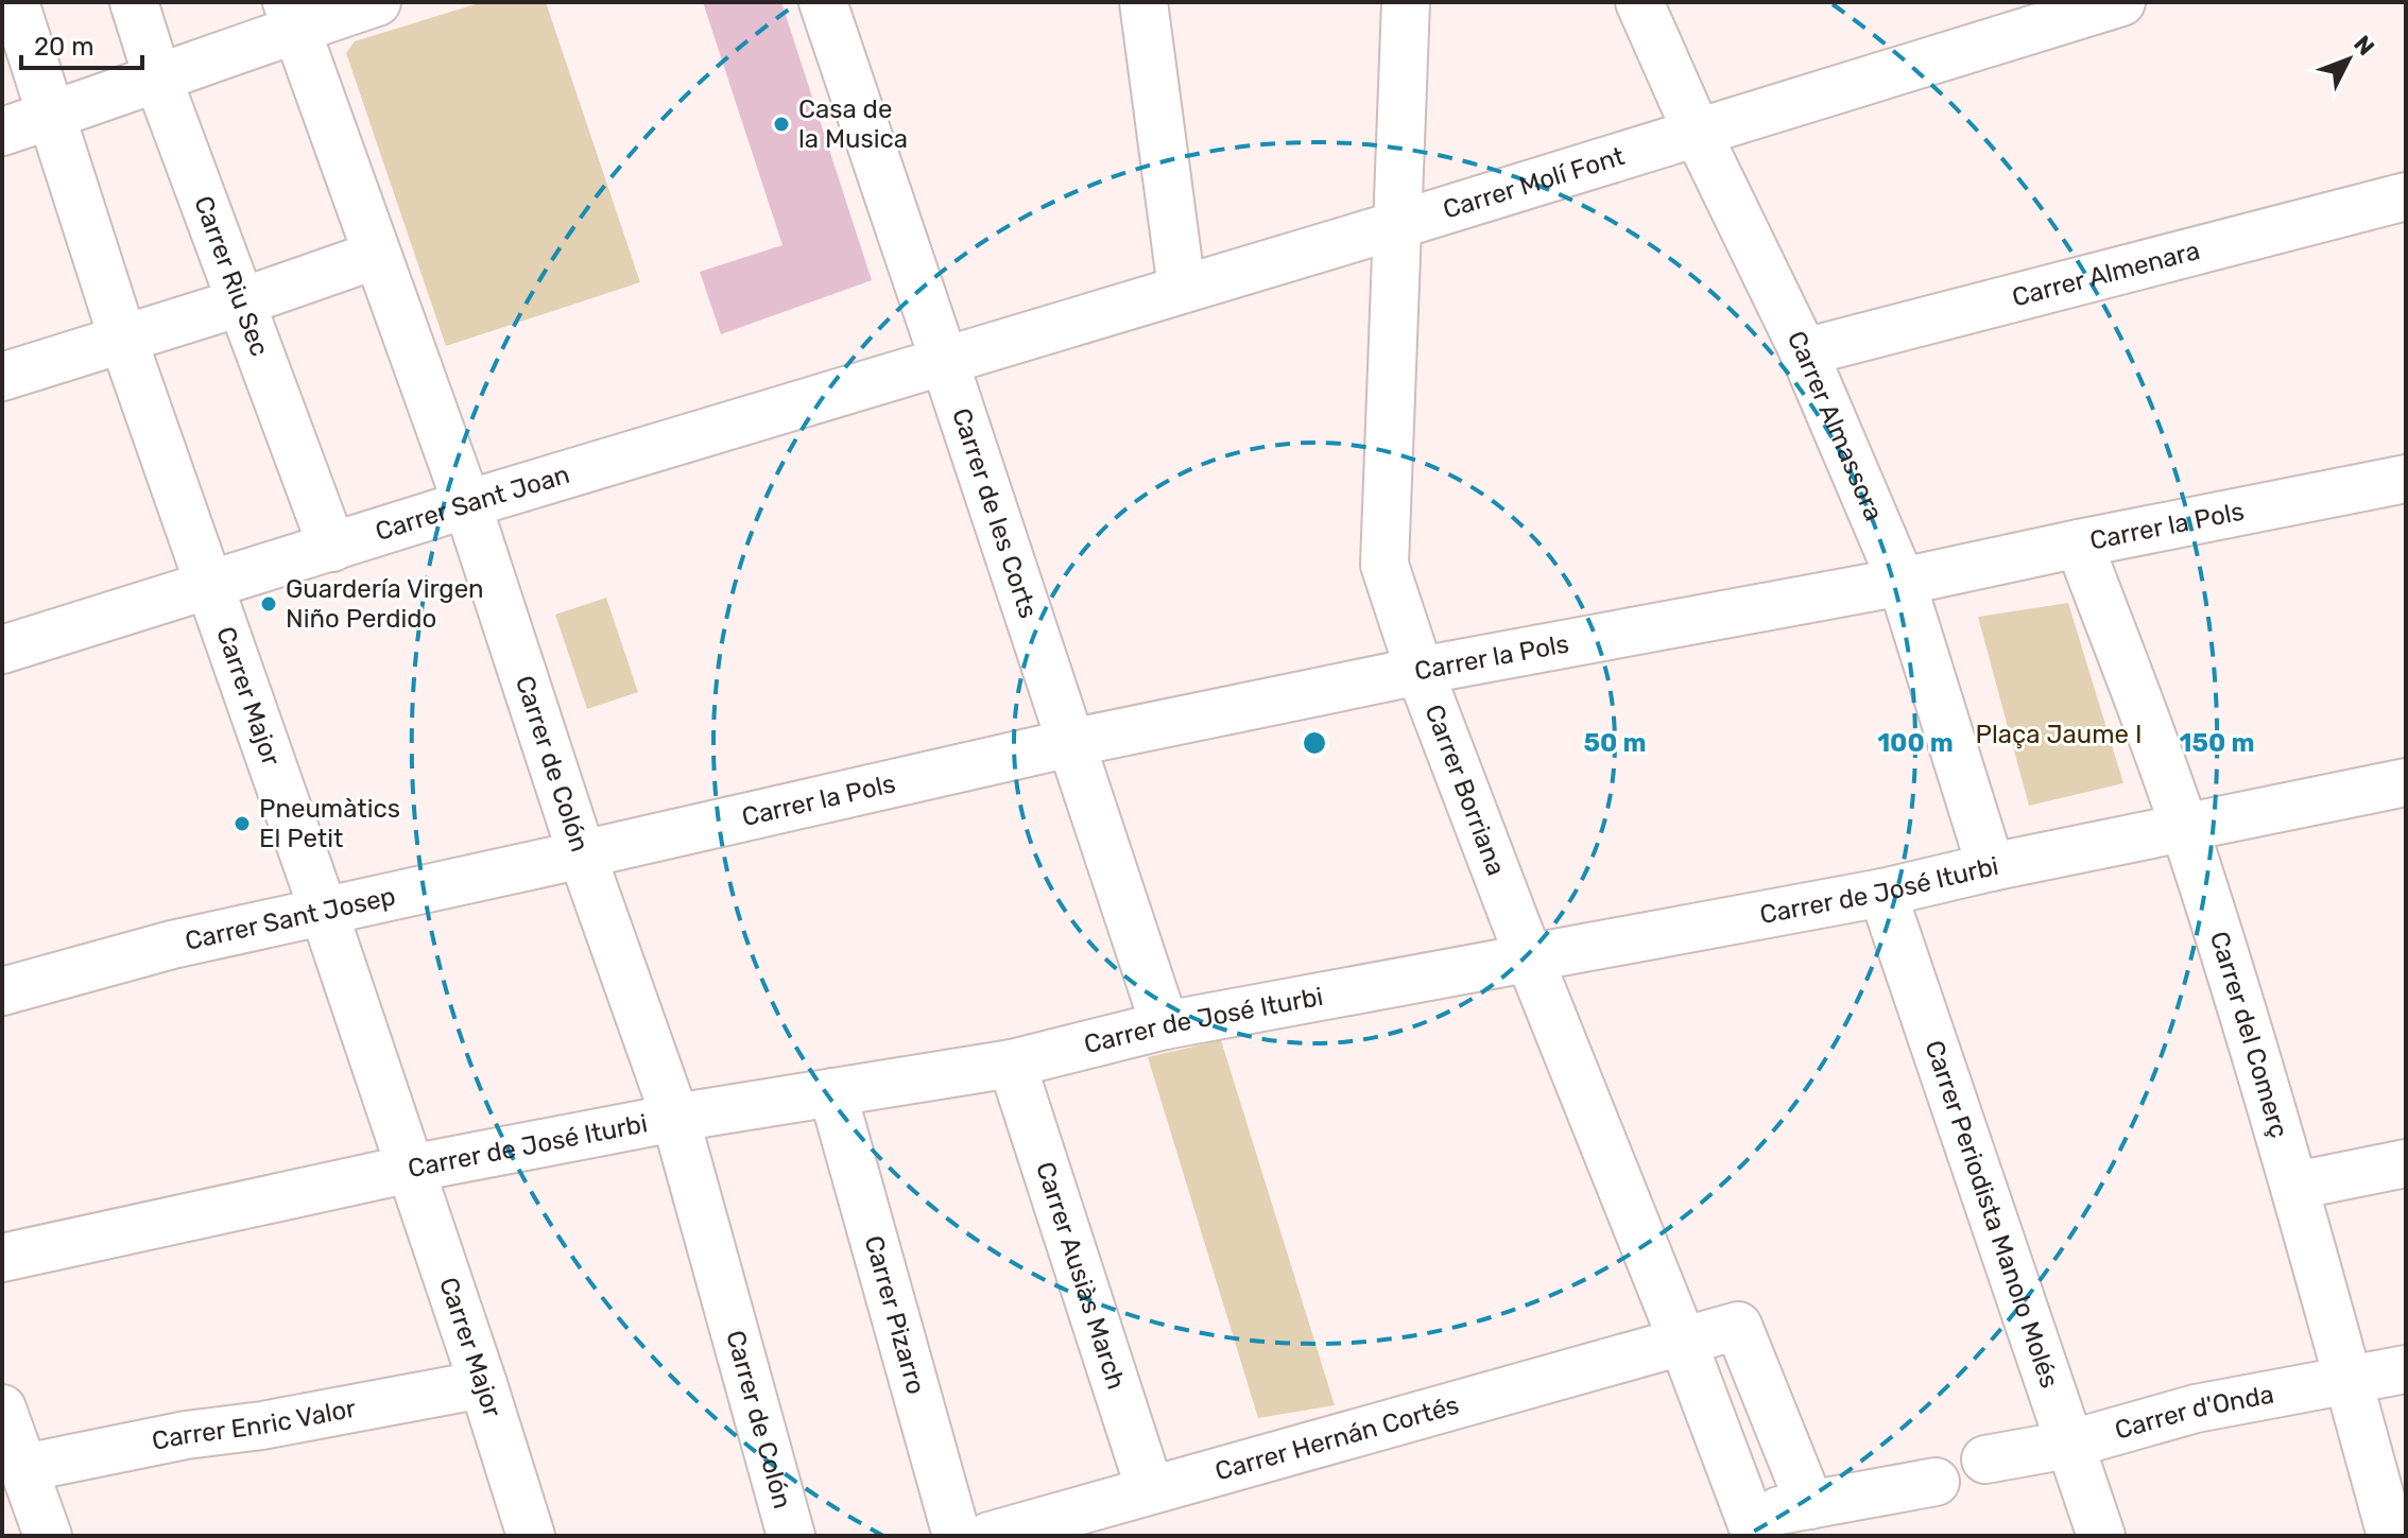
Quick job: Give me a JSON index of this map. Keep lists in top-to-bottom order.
{
  "streets": {
    "street": [
      "Carrer Molí Font",
      "Carrer Almenara",
      "Carrer Riu Sec",
      "Carrer Almassora",
      "Carrer Sant Joan",
      "Carrer de les Corts",
      "Carrer la Pols",
      "Carrer Major",
      "Carrer de Colón",
      "Carrer Borriana",
      "Carrer de José Iturbi",
      "Carrer Sant Josep",
      "Carrer del Comerç",
      "Carrer Periodista Manolo Molés",
      "Carrer Ausiàs March",
      "Carrer Pizarro",
      "Carrer d'Onda",
      "Carrer Enric Valor",
      "Carrer Hernán Cortés"
    ]
  },
  "crossings": [
    ["Carrer Molí Font", "Carrer Almassora"],
    ["Carrer Molí Font", "Carrer Sant Joan"],
    ["Carrer Molí Font", "Carrer de les Corts"],
    ["Carrer Molí Font", "Carrer Borriana"],
    ["Carrer Almenara", "Carrer Almassora"],
    ["Carrer Riu Sec", "Carrer Sant Joan"],
    ["Carrer Almassora", "Carrer la Pols"],
    ["Carrer Almassora", "Carrer de José Iturbi"],
    ["Carrer Sant Joan", "Carrer de les Corts"],
    ["Carrer Sant Joan", "Carrer Major"],
    ["Carrer Sant Joan", "Carrer de Colón"],
    ["Carrer de les Corts", "Carrer la Pols"],
    ["Carrer de les Corts", "Carrer de José Iturbi"],
    ["Carrer la Pols", "Carrer de Colón"],
    ["Carrer la Pols", "Carrer Borriana"],
    ["Carrer la Pols", "Carrer Sant Josep"],
    ["Carrer la Pols", "Carrer del Comerç"],
    ["Carrer Major", "Carrer de José Iturbi"],
    ["Carrer Major", "Carrer Sant Josep"],
    ["Carrer Major", "Carrer Enric Valor"],
    ["Carrer de Colón", "Carrer de José Iturbi"],
    ["Carrer de Colón", "Carrer Sant Josep"],
    ["Carrer Borriana", "Carrer de José Iturbi"],
    ["Carrer Borriana", "Carrer Hernán Cortés"],
    ["Carrer de José Iturbi", "Carrer del Comerç"],
    ["Carrer de José Iturbi", "Carrer Periodista Manolo Molés"],
    ["Carrer de José Iturbi", "Carrer Ausiàs March"],
    ["Carrer de José Iturbi", "Carrer Pizarro"],
    ["Carrer del Comerç", "Carrer d'Onda"],
    ["Carrer Periodista Manolo Molés", "Carrer d'Onda"],
    ["Carrer Ausiàs March", "Carrer Hernán Cortés"]
  ],
  "parks": ["Plaça Jaume I"],
  "places": ["Casa de la Musica", "Guardería Virgen Niño Perdido", "Pneumàtics El Petit"],
  "scale_bar": "20 m",
  "north": "top right",
  "rings": ["50 m", "100 m", "150 m"]
}
